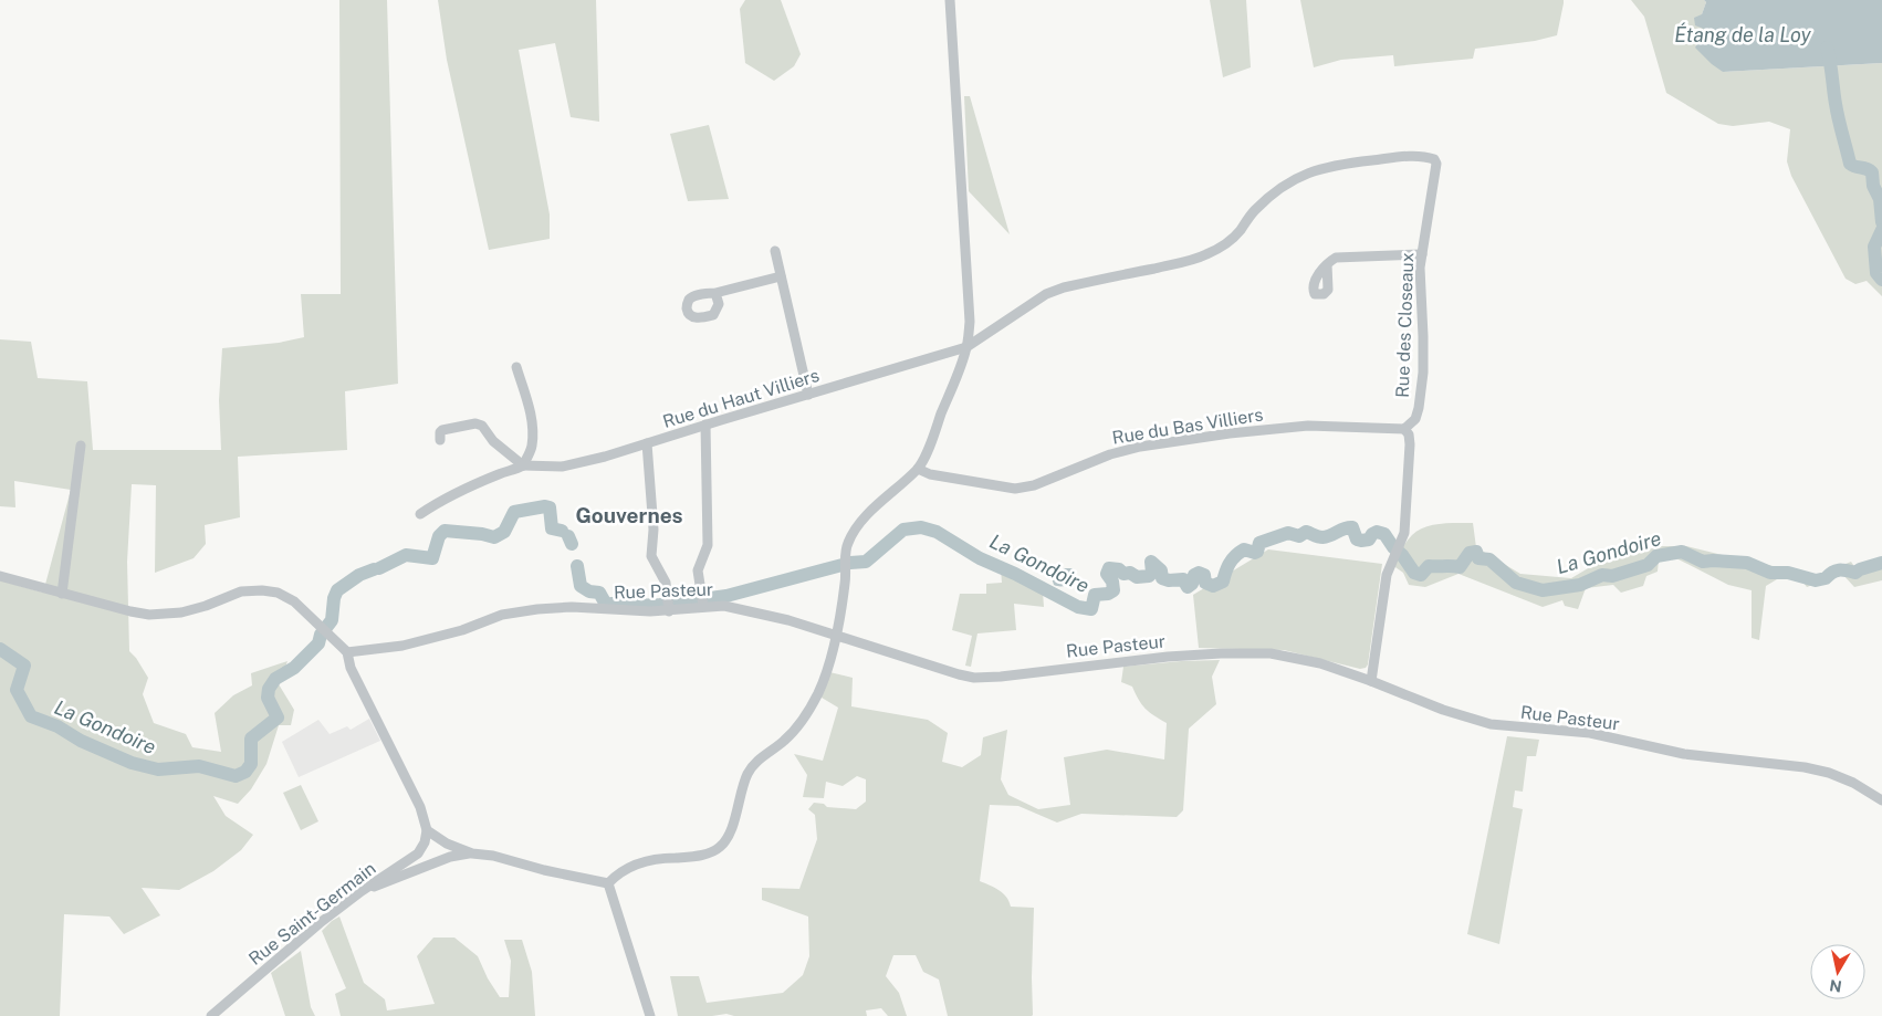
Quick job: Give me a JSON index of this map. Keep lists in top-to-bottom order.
{
  "streets": {
    "street": [
      "Rue des Closeaux",
      "Rue du Haut Villiers",
      "Rue du Bas Villiers",
      "Rue Pasteur",
      "Rue Saint-Germain"
    ]
  },
  "crossings": [
    ["Rue des Closeaux", "Rue du Haut Villiers"],
    ["Rue des Closeaux", "Rue du Bas Villiers"]
  ],
  "districts": ["Gouvernes"],
  "water": ["Étang de la Loy", "La Gondoire"],
  "north": "bottom"
}
